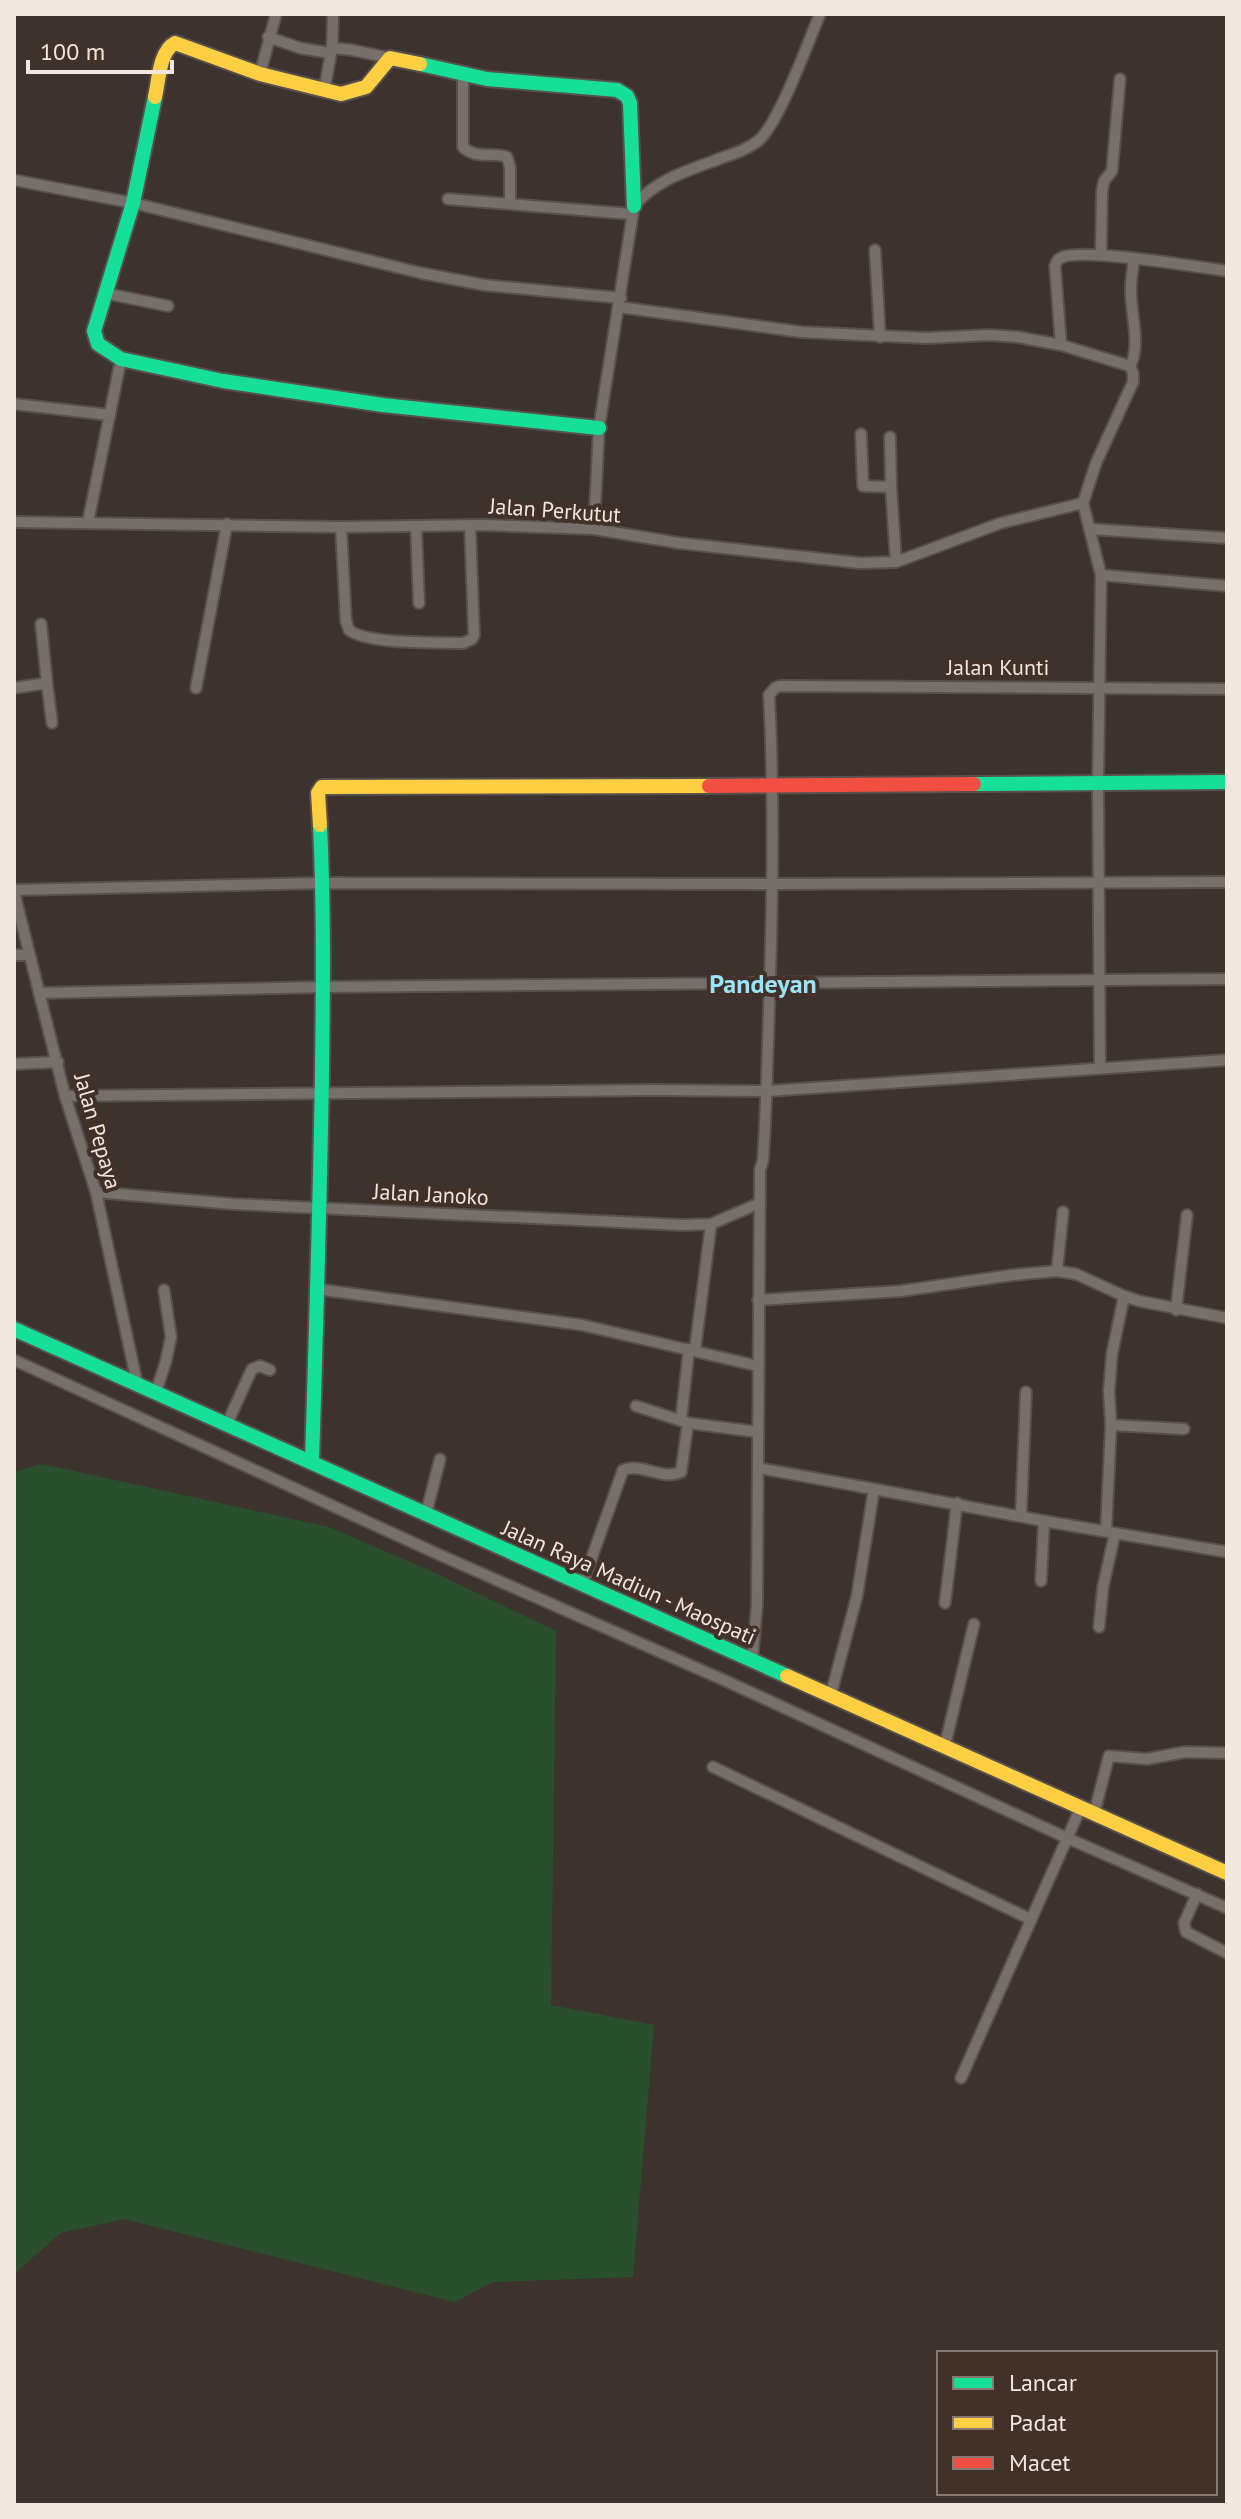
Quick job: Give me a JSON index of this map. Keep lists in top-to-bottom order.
{
  "streets": {
    "main road": ["Jalan Raya Madiun - Maospati"],
    "street": [
      "Jalan Perkutut",
      "Jalan Kunti",
      "Jalan Pepaya",
      "Jalan Janoko"
    ]
  },
  "crossings": [
    ["Jalan Pepaya", "Jalan Janoko"],
    ["Jalan Pepaya", "Jalan Raya Madiun - Maospati"]
  ],
  "districts": ["Pandeyan"],
  "legend": ["Lancar", "Padat", "Macet"],
  "scale_bar": "100 m"
}
